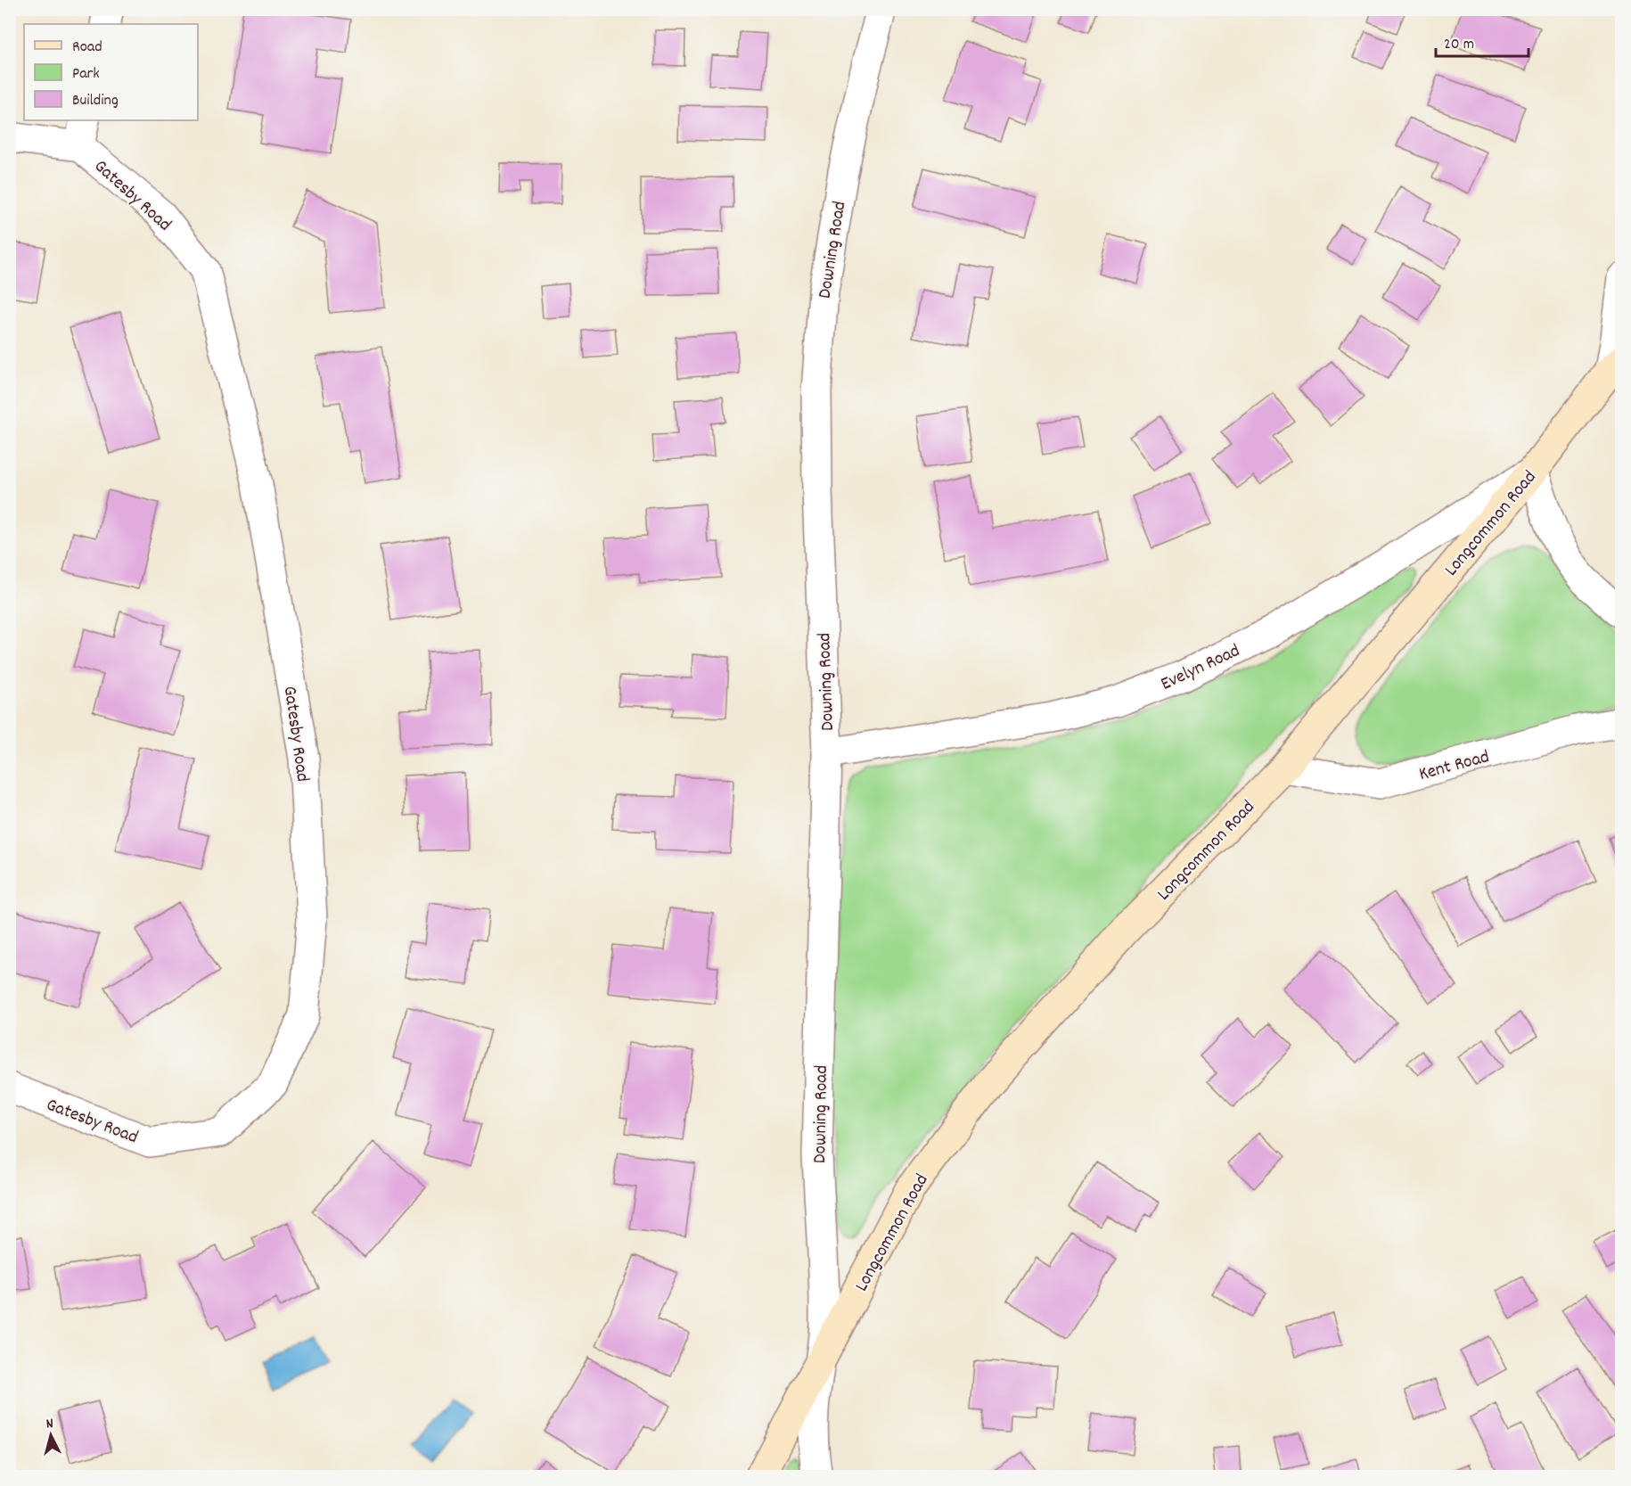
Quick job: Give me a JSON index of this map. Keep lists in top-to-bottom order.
{
  "streets": {
    "street": [
      "Gatesby Road",
      "Downing Road",
      "Longcommon Road",
      "Evelyn Road",
      "Kent Road"
    ]
  },
  "crossings": [
    ["Downing Road", "Longcommon Road"],
    ["Downing Road", "Evelyn Road"],
    ["Longcommon Road", "Evelyn Road"],
    ["Longcommon Road", "Kent Road"]
  ],
  "legend": ["Road", "Park", "Building"],
  "scale_bar": "20 m",
  "north": "top"
}
